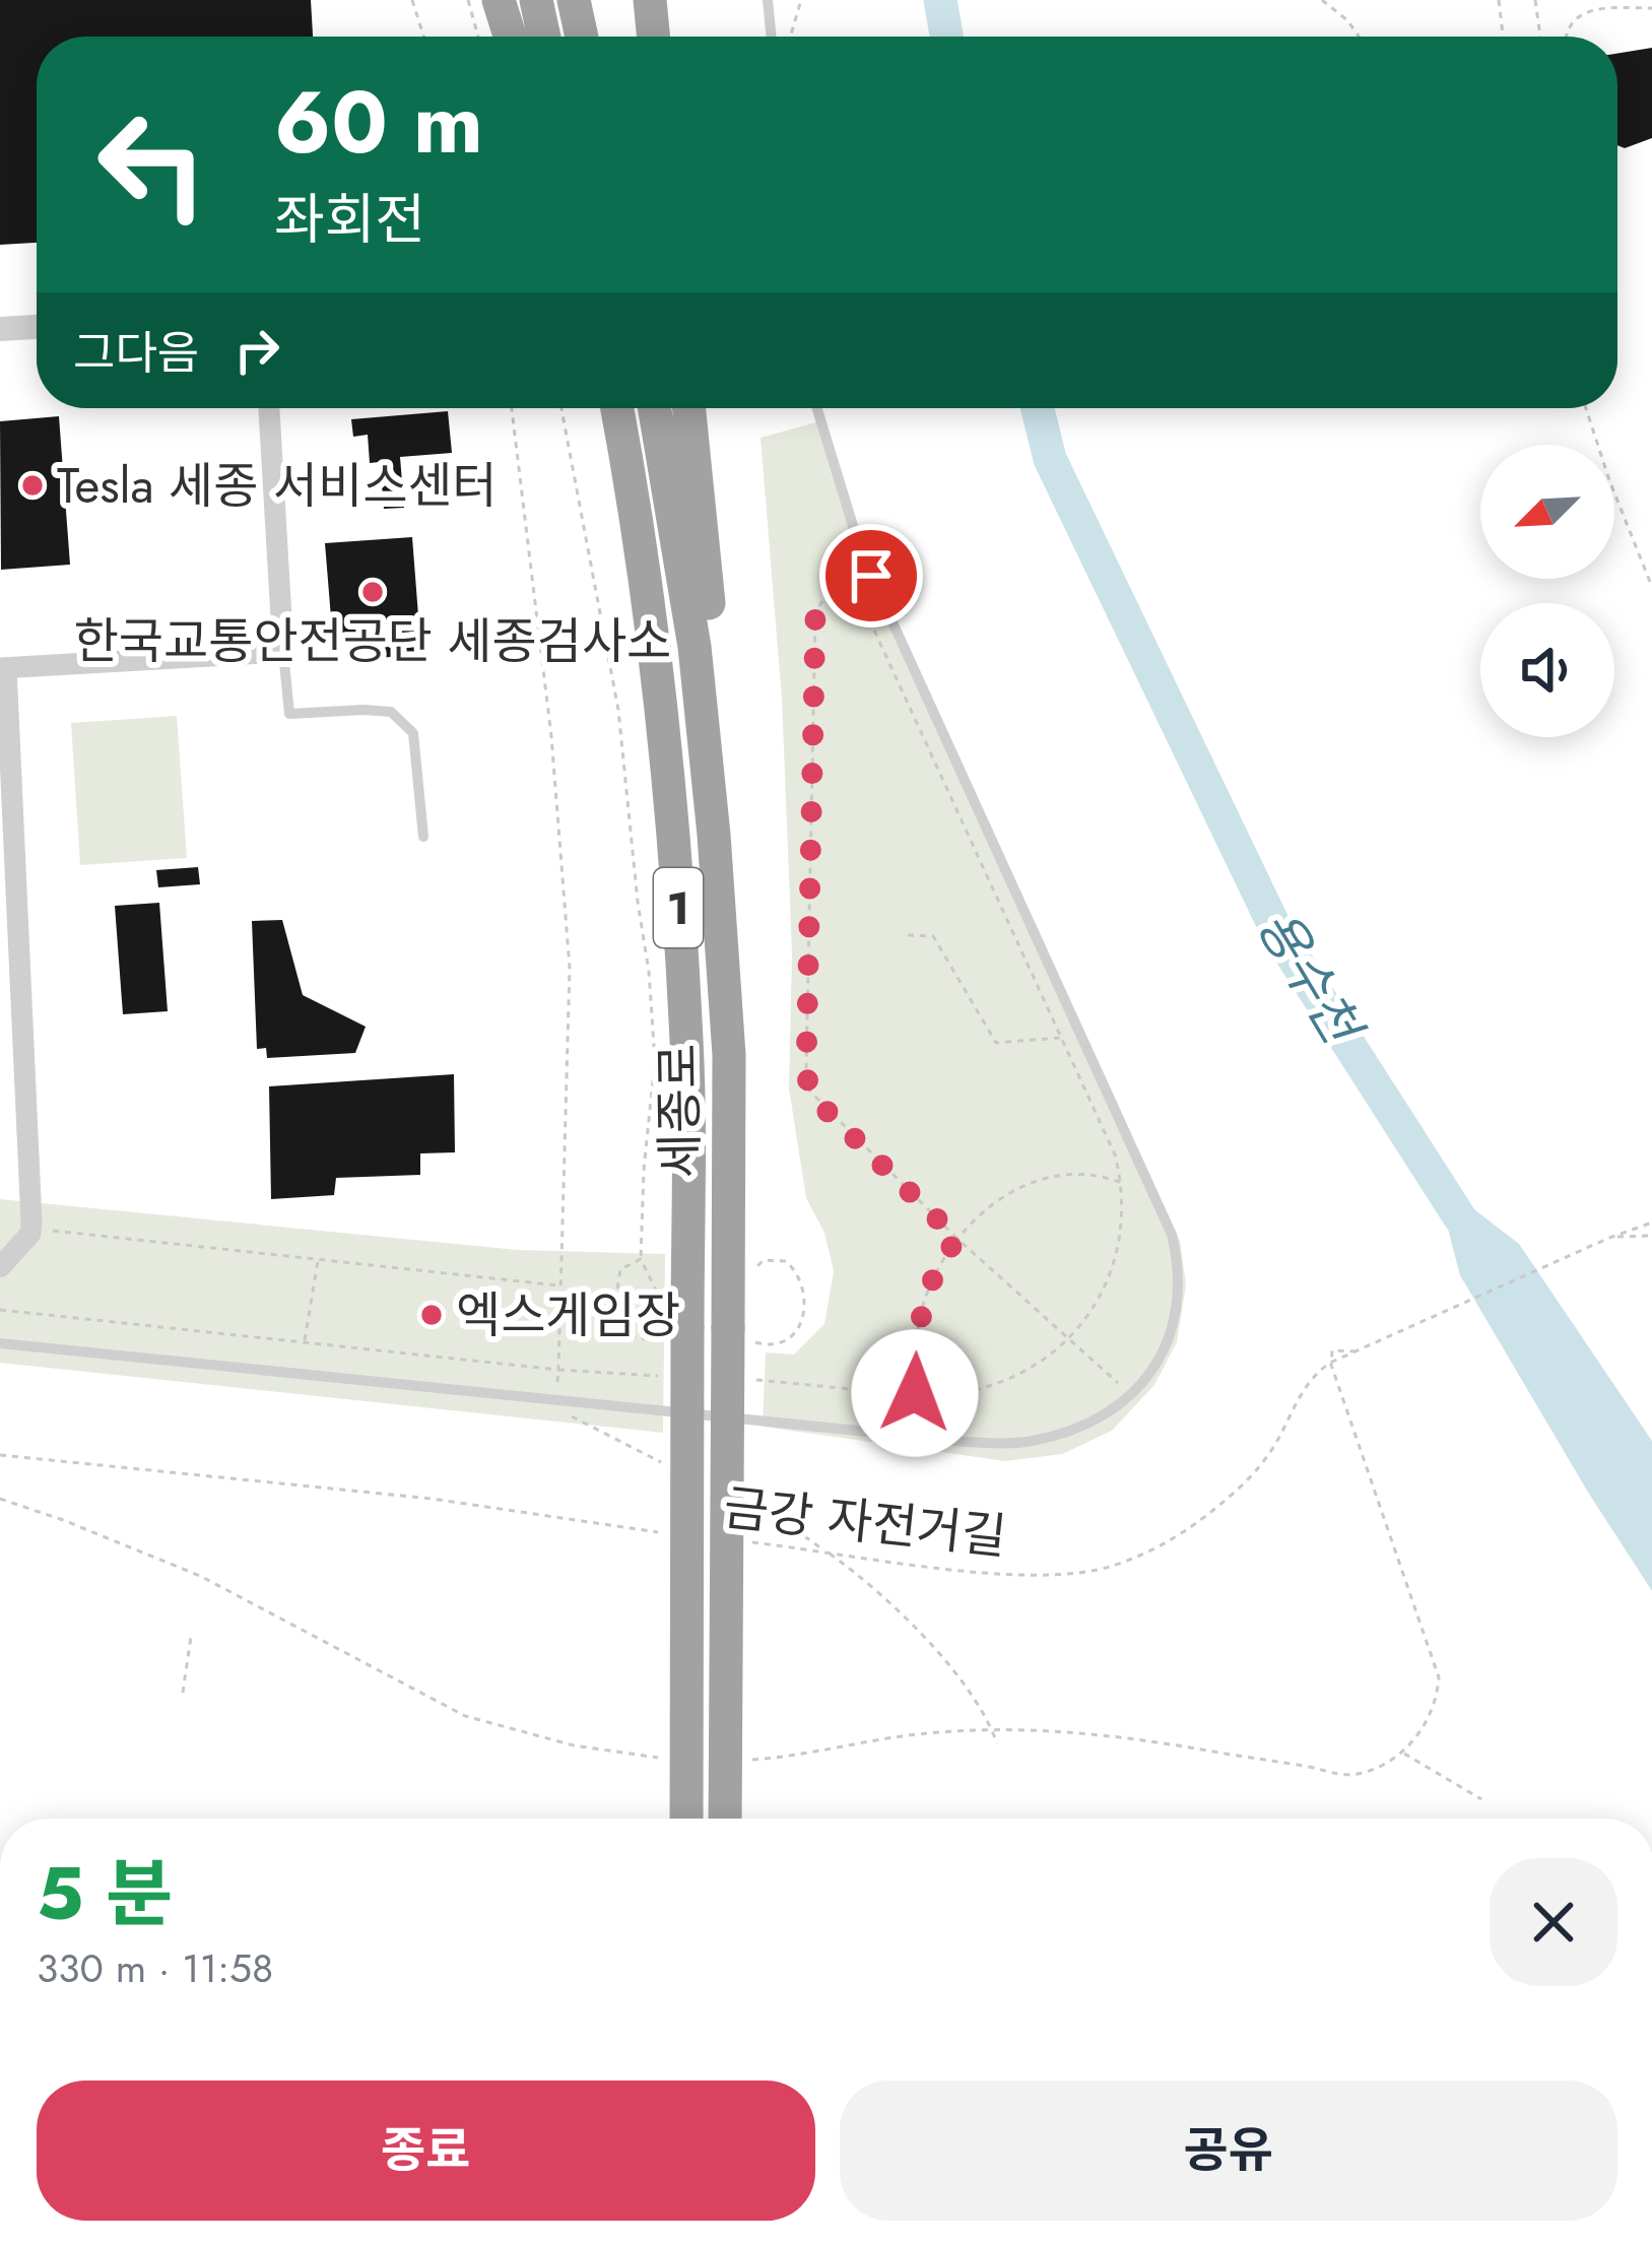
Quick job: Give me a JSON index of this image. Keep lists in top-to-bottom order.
{
  "streets": {
    "highway": ["1", "세종로"],
    "path": ["금강 자전거길"]
  },
  "water": ["용수천"],
  "places": ["Tesla 세종 서비스센터", "한국교통안전공단 세종검사소", "엑스게임장"],
  "north": "bottom left",
  "page": {
    "turn": ["60 m", "좌회전"],
    "then": "그다음",
    "heading": ["5 분", "330 m · 11:58"],
    "buttons": ["종료", "공유"]
  }
}
